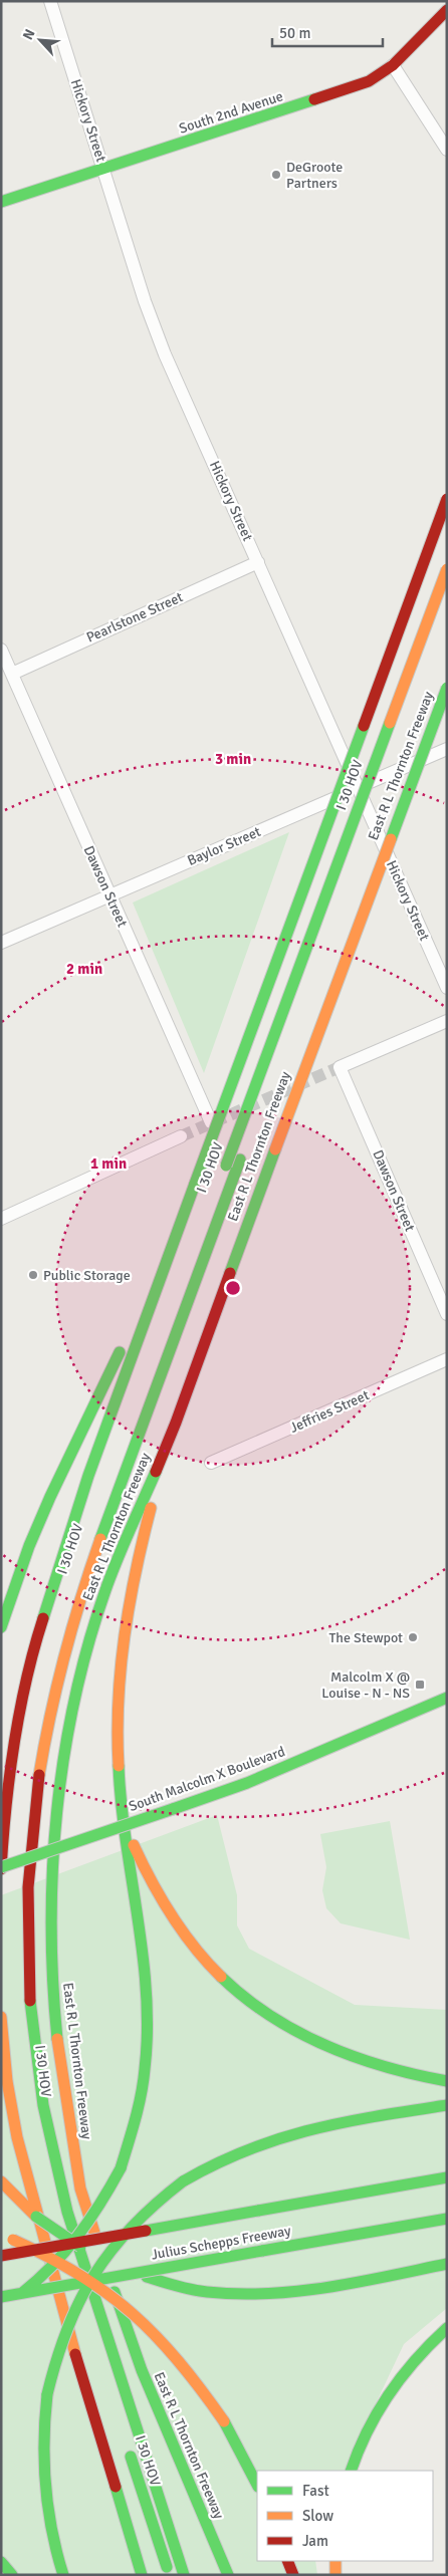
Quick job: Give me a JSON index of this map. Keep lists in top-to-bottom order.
{
  "streets": {
    "main road": [
      "South 2nd Avenue",
      "East R L Thornton Freeway",
      "I 30 HOV",
      "South Malcolm X Boulevard",
      "Julius Schepps Freeway"
    ],
    "street": [
      "Hickory Street",
      "Pearlstone Street",
      "Baylor Street",
      "Dawson Street",
      "Jeffries Street"
    ]
  },
  "crossings": [
    ["South 2nd Avenue", "Hickory Street"],
    ["Hickory Street", "Pearlstone Street"],
    ["Hickory Street", "Baylor Street"],
    ["Pearlstone Street", "Dawson Street"],
    ["Baylor Street", "Dawson Street"]
  ],
  "places": {
    "other": ["DeGroote Partners", "Public Storage", "The Stewpot"],
    "transit": ["Malcolm X @ Louise - N - NS"]
  },
  "legend": ["Fast", "Slow", "Jam"],
  "scale_bar": "50 m",
  "north": "top left",
  "rings": ["3 min", "2 min", "1 min"]
}
